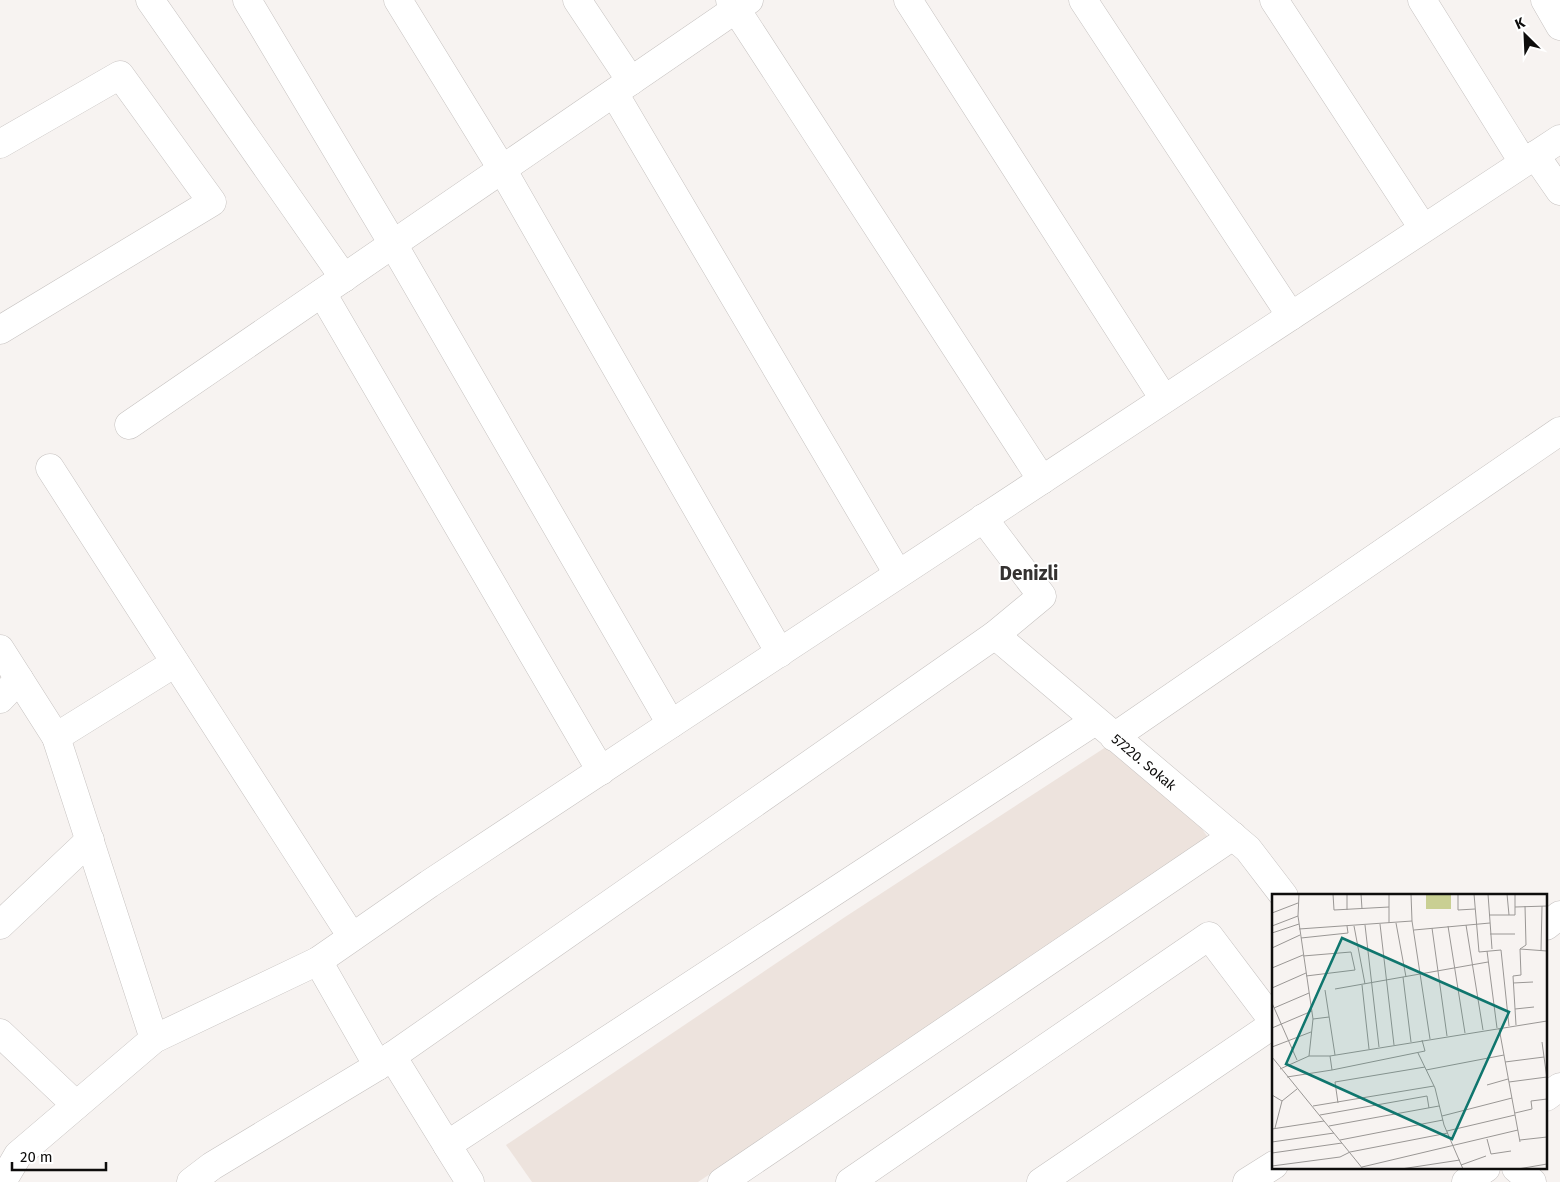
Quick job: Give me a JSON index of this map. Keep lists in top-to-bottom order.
{
  "streets": {
    "street": ["57220. Sokak"]
  },
  "districts": ["Denizli"],
  "scale_bar": "20 m",
  "north": "top left"
}
